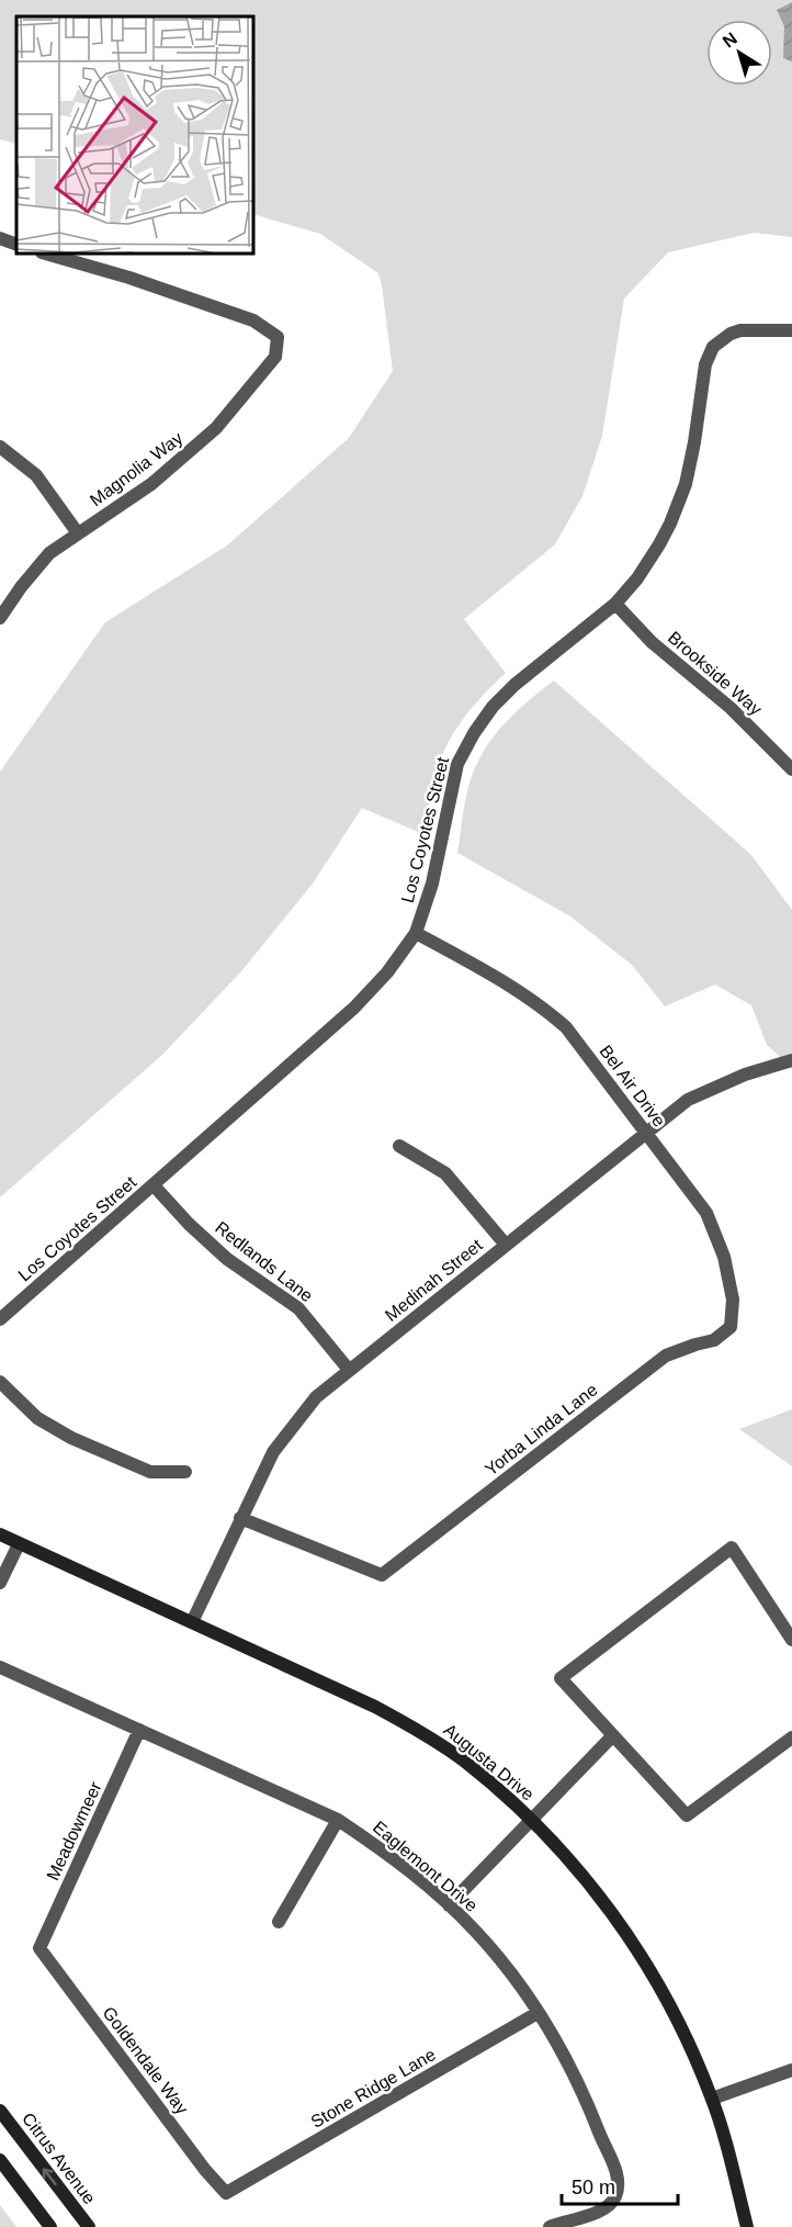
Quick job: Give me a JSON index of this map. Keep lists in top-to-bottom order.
{
  "streets": {
    "street": [
      "Magnolia Way",
      "Brookside Way",
      "Los Coyotes Street",
      "Bel Air Drive",
      "Redlands Lane",
      "Medinah Street",
      "Yorba Linda Lane",
      "Augusta Drive",
      "Meadowmeer",
      "Eaglemont Drive",
      "Goldendale Way",
      "Stone Ridge Lane",
      "Citrus Avenue"
    ]
  },
  "crossings": [
    ["Brookside Way", "Los Coyotes Street"],
    ["Los Coyotes Street", "Bel Air Drive"],
    ["Los Coyotes Street", "Redlands Lane"],
    ["Bel Air Drive", "Medinah Street"],
    ["Bel Air Drive", "Yorba Linda Lane"],
    ["Redlands Lane", "Medinah Street"],
    ["Medinah Street", "Yorba Linda Lane"],
    ["Medinah Street", "Augusta Drive"],
    ["Meadowmeer", "Eaglemont Drive"],
    ["Meadowmeer", "Goldendale Way"],
    ["Eaglemont Drive", "Stone Ridge Lane"],
    ["Goldendale Way", "Stone Ridge Lane"]
  ],
  "scale_bar": "50 m",
  "north": "top left"
}
